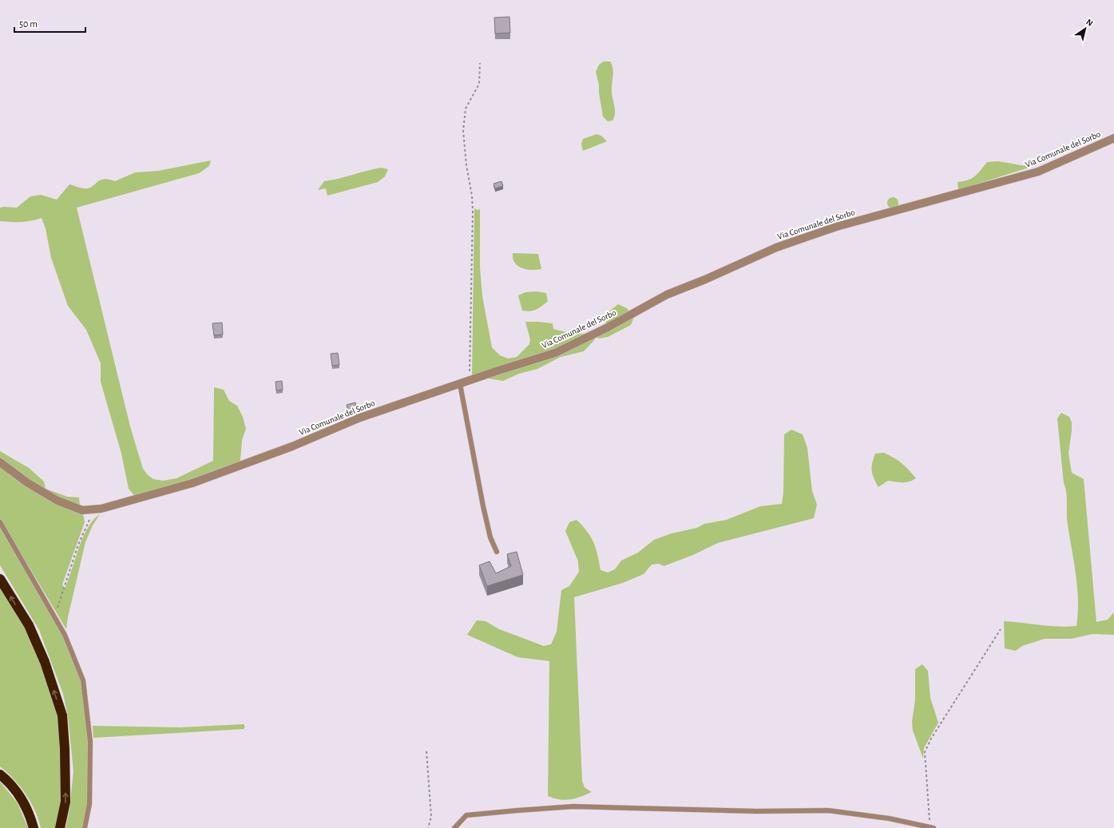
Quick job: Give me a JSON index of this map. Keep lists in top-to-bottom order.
{
  "streets": {
    "street": ["Via Comunale del Sorbo"]
  },
  "scale_bar": "50 m",
  "north": "top right"
}
